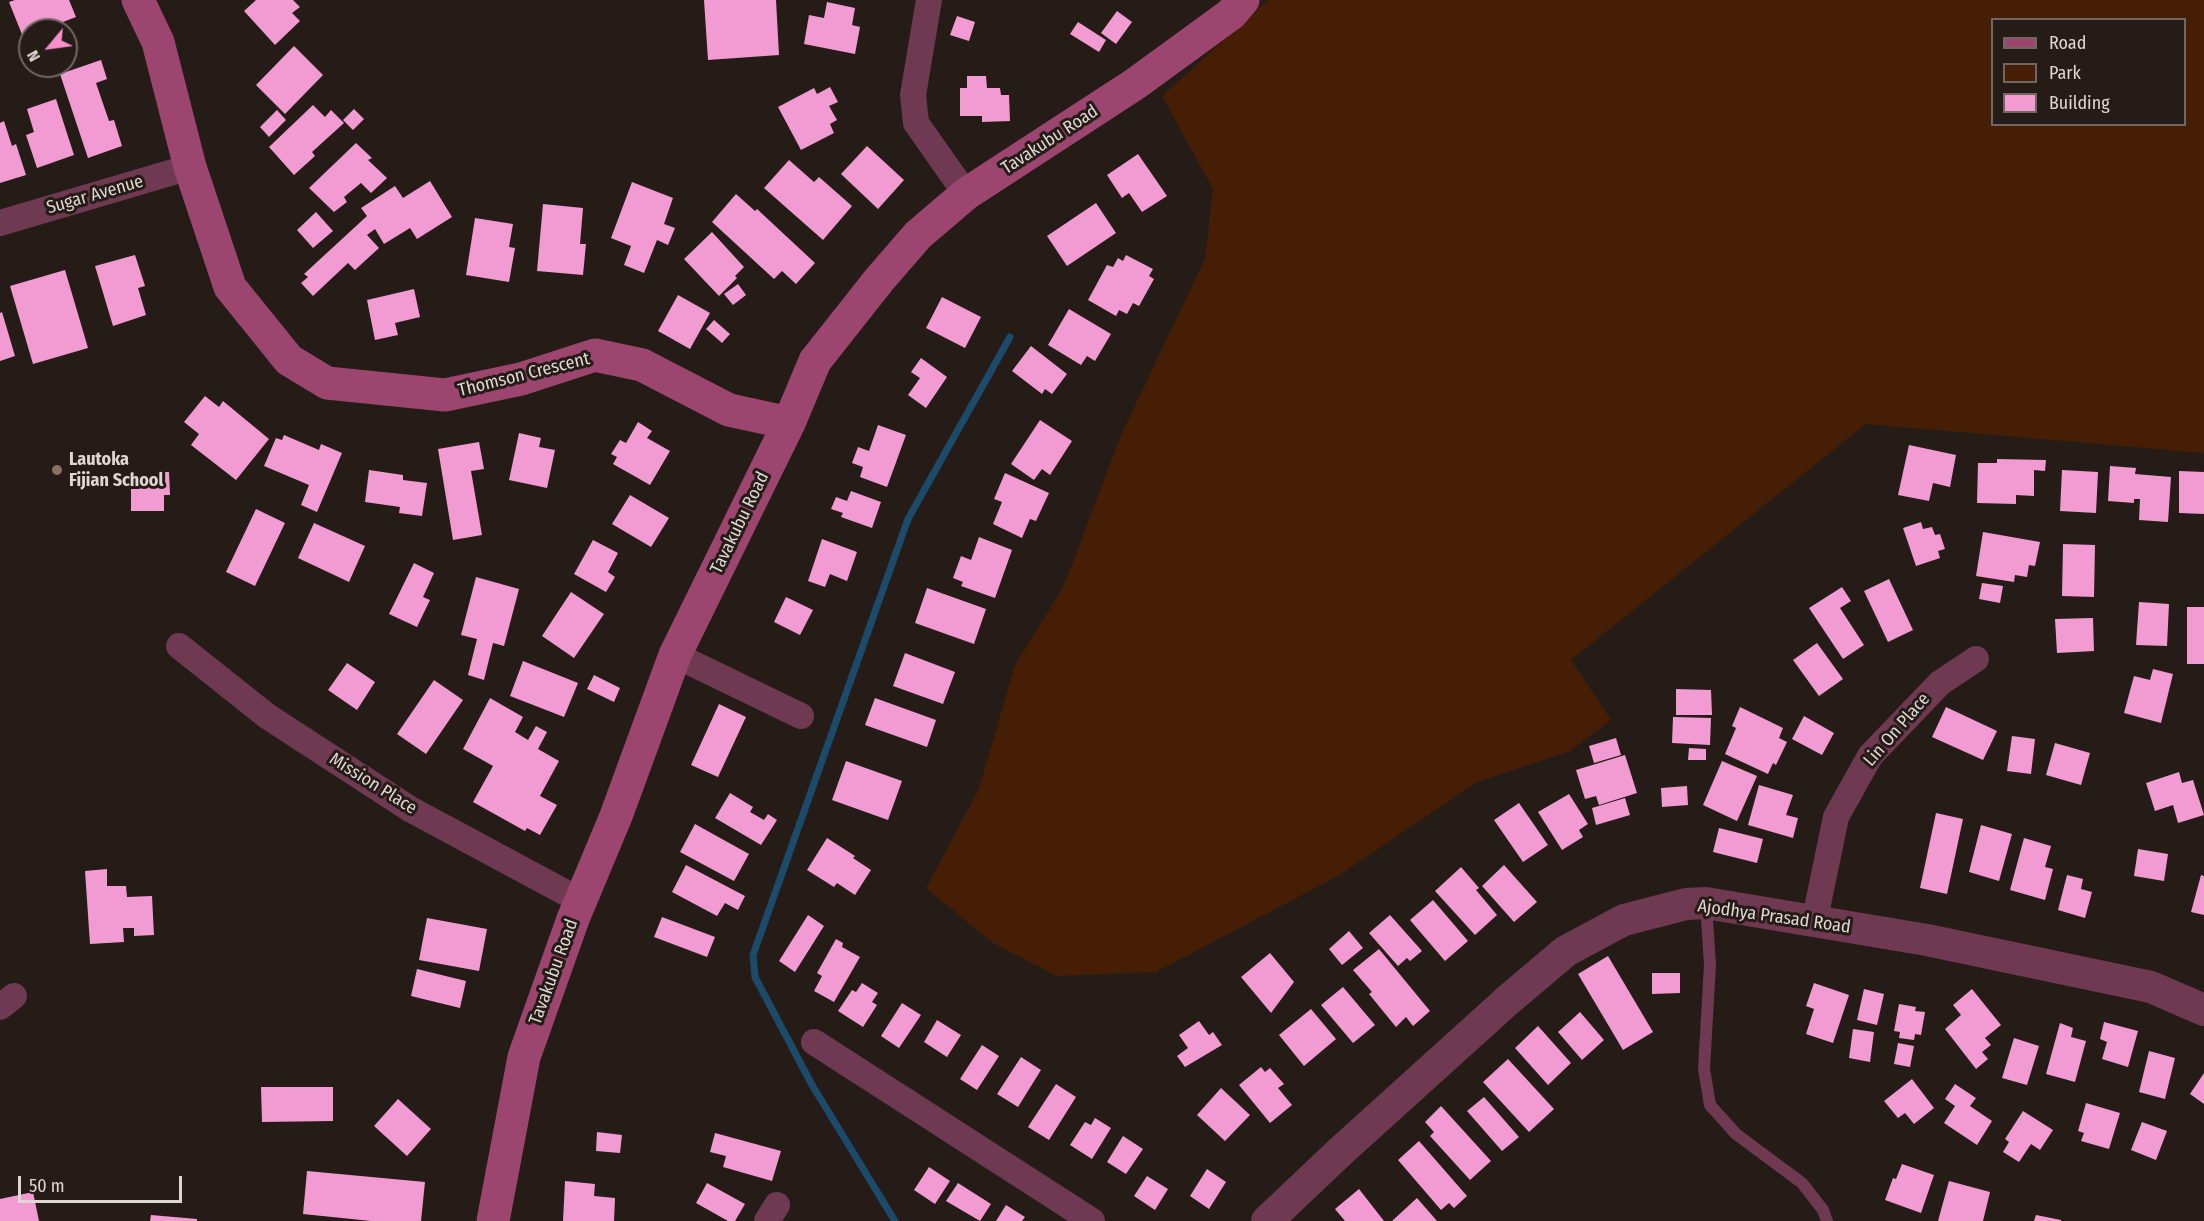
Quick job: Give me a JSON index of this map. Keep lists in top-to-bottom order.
{
  "streets": {
    "main road": ["Tavakubu Road", "Thomson Crescent"],
    "street": [
      "Sugar Avenue",
      "Lin On Place",
      "Mission Place",
      "Ajodhya Prasad Road"
    ]
  },
  "crossings": [
    ["Tavakubu Road", "Thomson Crescent"],
    ["Tavakubu Road", "Mission Place"],
    ["Sugar Avenue", "Thomson Crescent"],
    ["Lin On Place", "Ajodhya Prasad Road"]
  ],
  "places": ["Lautoka Fijian School"],
  "legend": ["Road", "Park", "Building"],
  "scale_bar": "50 m",
  "north": "bottom left"
}
